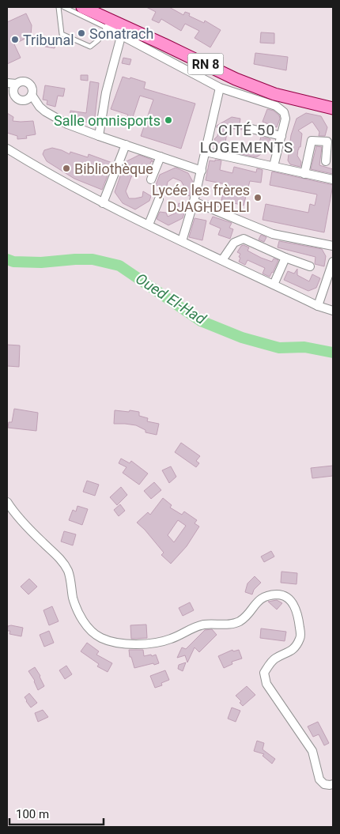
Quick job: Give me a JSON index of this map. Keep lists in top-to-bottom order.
{
  "streets": {
    "main road": ["RN 8"]
  },
  "districts": ["CITÉ 50 LOGEMENTS"],
  "water": ["Oued El-Had"],
  "places": [
    "Sonatrach",
    "Tribunal",
    "Salle omnisports",
    "Bibliothèque",
    "Lycée les frères DJAGHDELLI"
  ],
  "scale_bar": "100 m"
}
